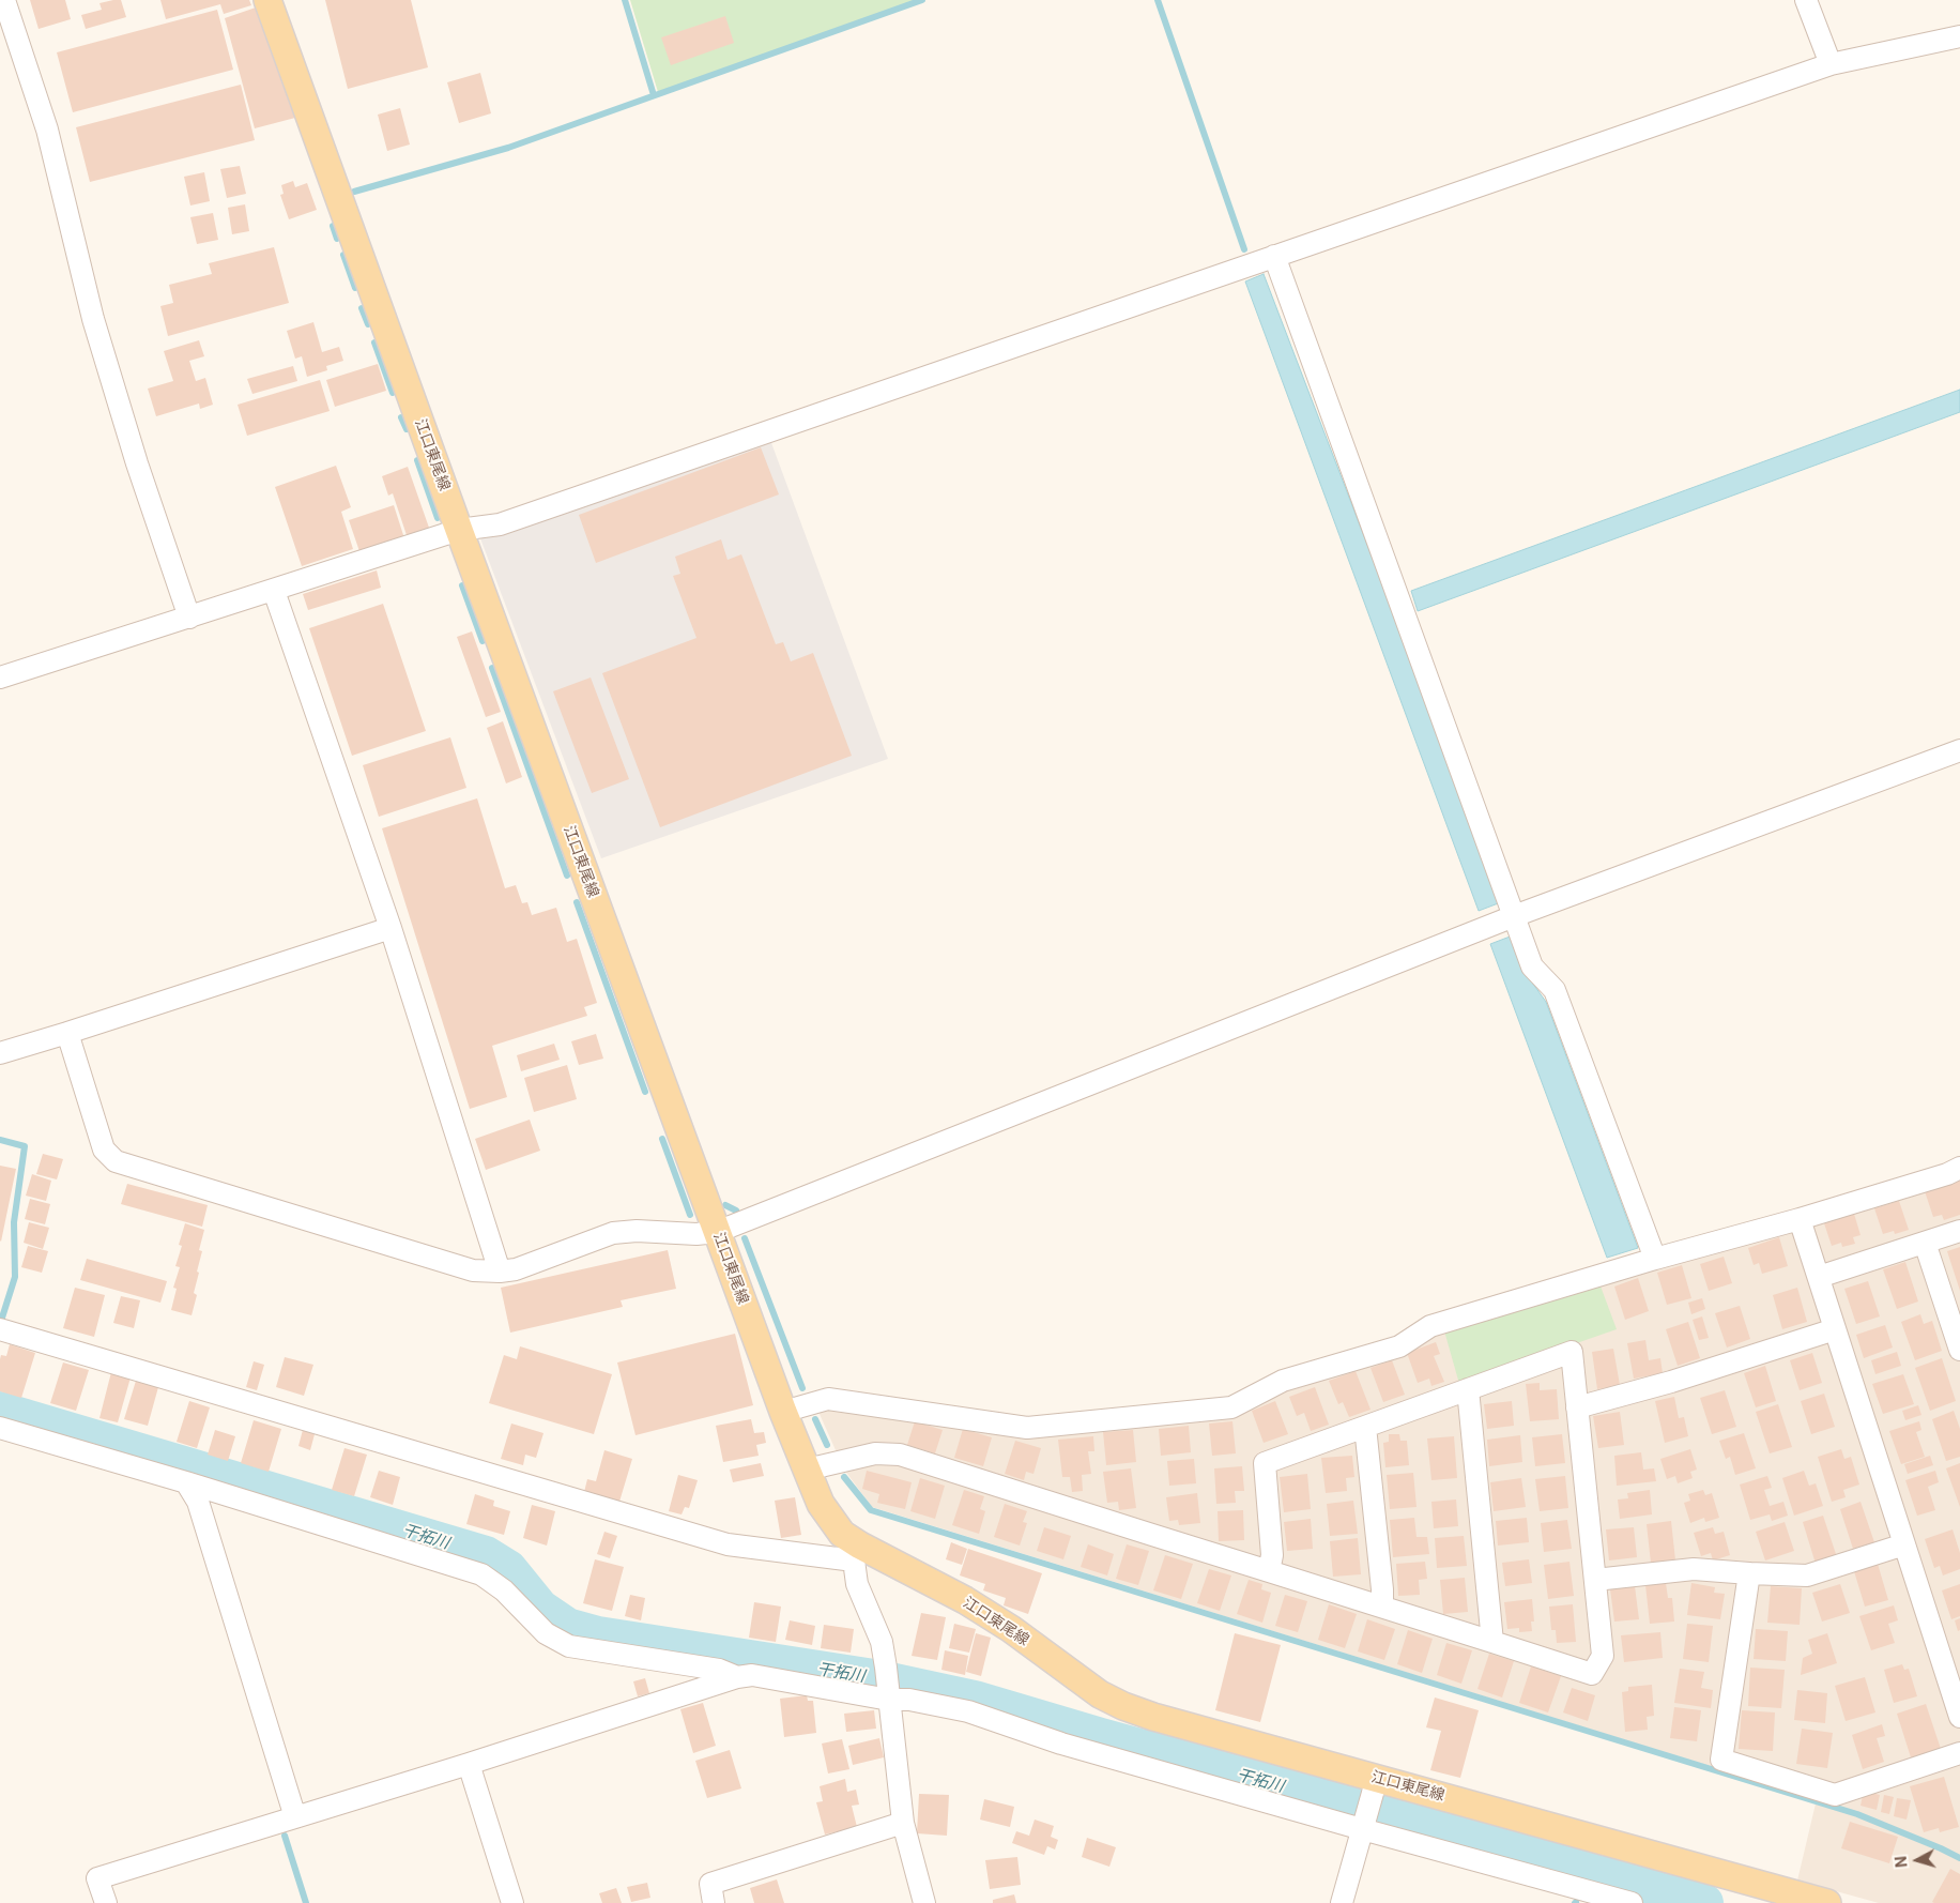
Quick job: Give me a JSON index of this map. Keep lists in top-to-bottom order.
{
  "streets": {
    "main road": ["江口東尾線"]
  },
  "water": ["干拓川"],
  "north": "left"
}
